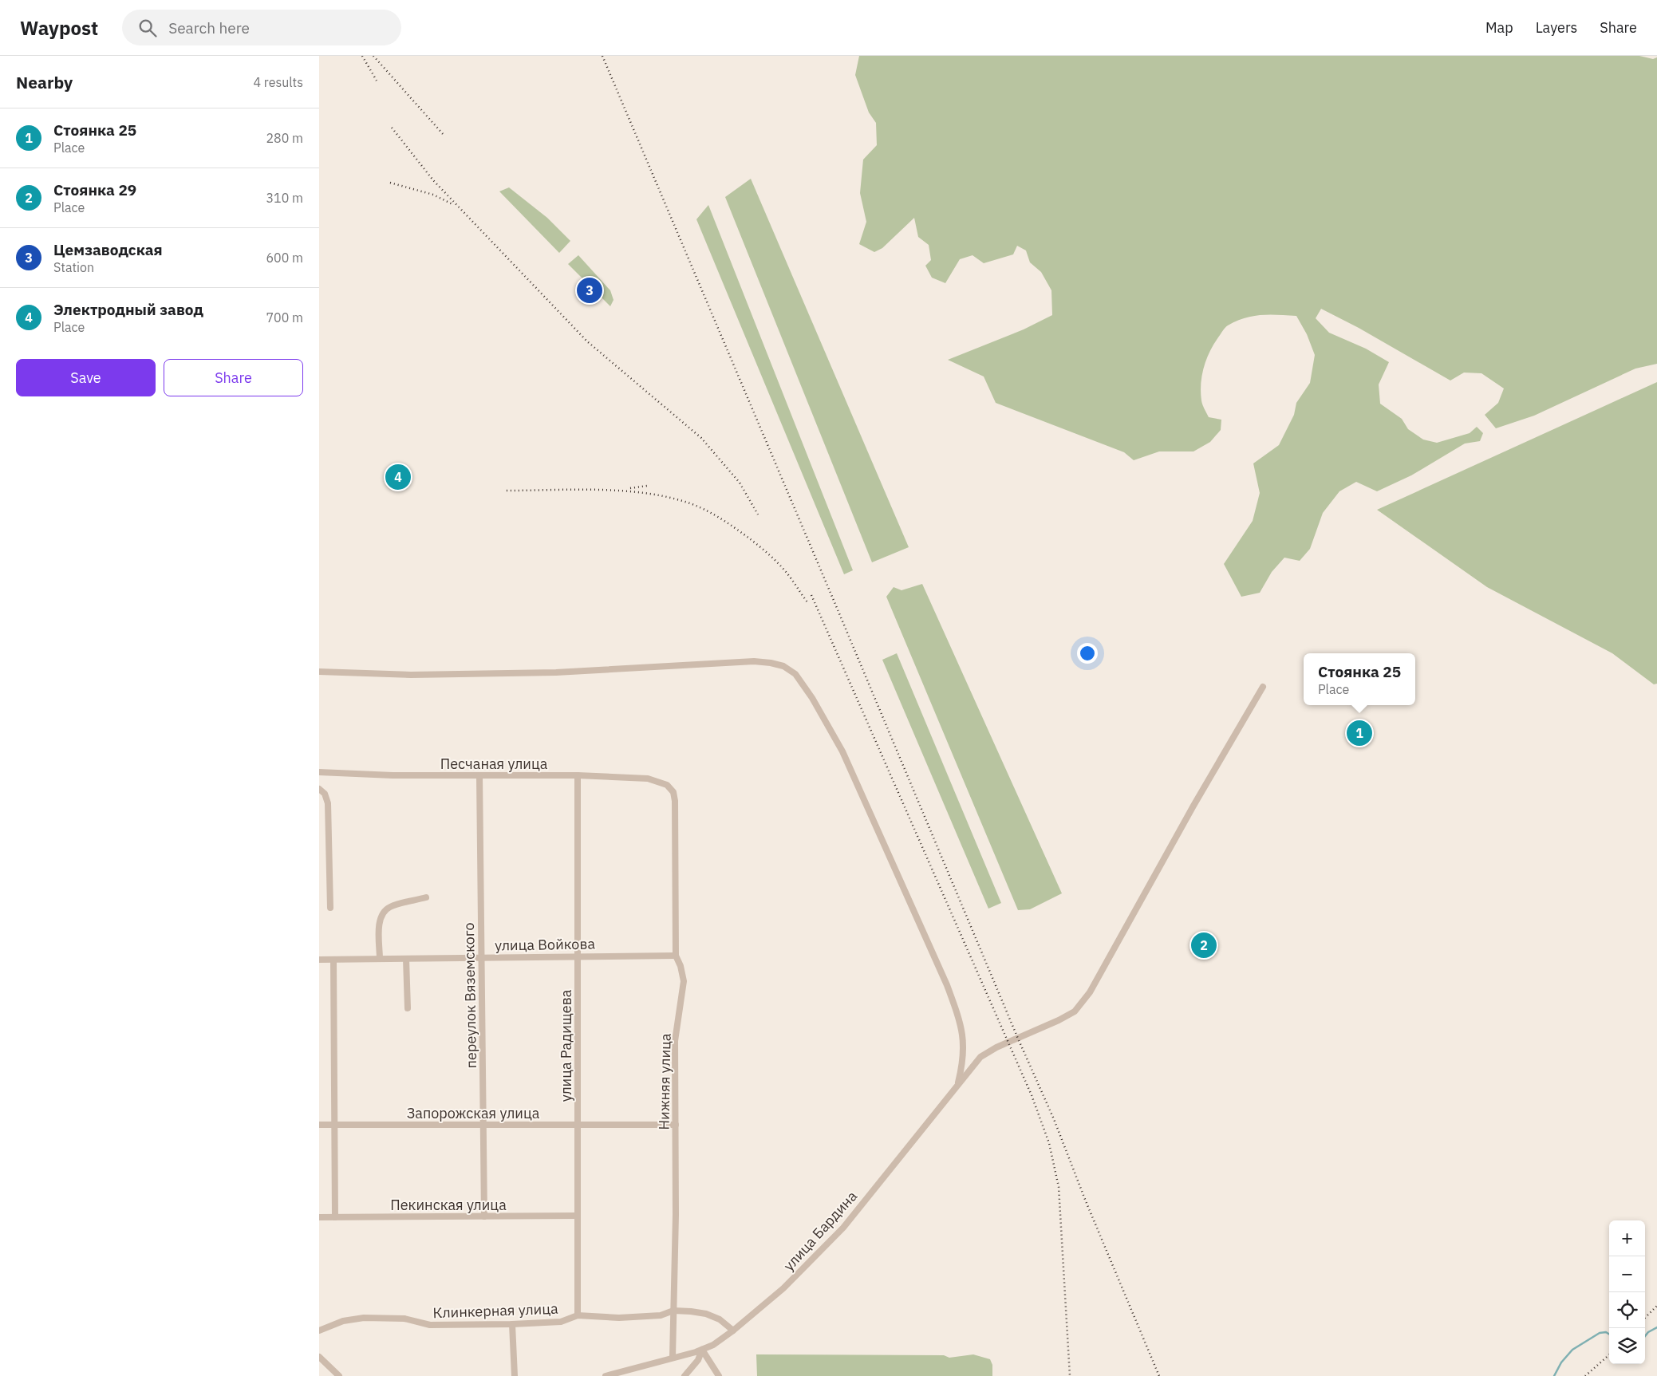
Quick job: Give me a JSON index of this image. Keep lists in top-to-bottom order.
{
  "streets": {
    "street": [
      "Песчаная улица",
      "улица Войкова",
      "переулок Вяземского",
      "улица Радищева",
      "Нижняя улица",
      "Запорожская улица",
      "Пекинская улица",
      "улица Бардина",
      "Клинкерная улица"
    ]
  },
  "crossings": [
    ["Песчаная улица", "переулок Вяземского"],
    ["Песчаная улица", "улица Радищева"],
    ["Песчаная улица", "Нижняя улица"],
    ["улица Войкова", "переулок Вяземского"],
    ["улица Войкова", "улица Радищева"],
    ["улица Войкова", "Нижняя улица"],
    ["переулок Вяземского", "Запорожская улица"],
    ["переулок Вяземского", "Пекинская улица"],
    ["улица Радищева", "Запорожская улица"],
    ["улица Радищева", "Пекинская улица"],
    ["улица Радищева", "Клинкерная улица"],
    ["Нижняя улица", "Запорожская улица"],
    ["Нижняя улица", "улица Бардина"],
    ["Нижняя улица", "Клинкерная улица"],
    ["улица Бардина", "Клинкерная улица"]
  ],
  "page": {
    "header": "Waypost",
    "search": "Search here",
    "nav": ["Map", "Layers", "Share"],
    "heading": ["Nearby", "4 results"],
    "list": [
      {
        "mark": "1",
        "name": "Стоянка 25",
        "note": "Place",
        "value": "280 m"
      },
      {
        "mark": "2",
        "name": "Стоянка 29",
        "note": "Place",
        "value": "310 m"
      },
      {
        "mark": "3",
        "name": "Цемзаводская",
        "note": "Station",
        "value": "600 m"
      },
      {
        "mark": "4",
        "name": "Электродный завод",
        "note": "Place",
        "value": "700 m"
      }
    ],
    "pins": [
      "3",
      "4",
      "1",
      "2"
    ],
    "buttons": ["Save", "Share"],
    "popup": ["Стоянка 25", "Place"],
    "map_buttons": ["+", "−"]
  }
}
